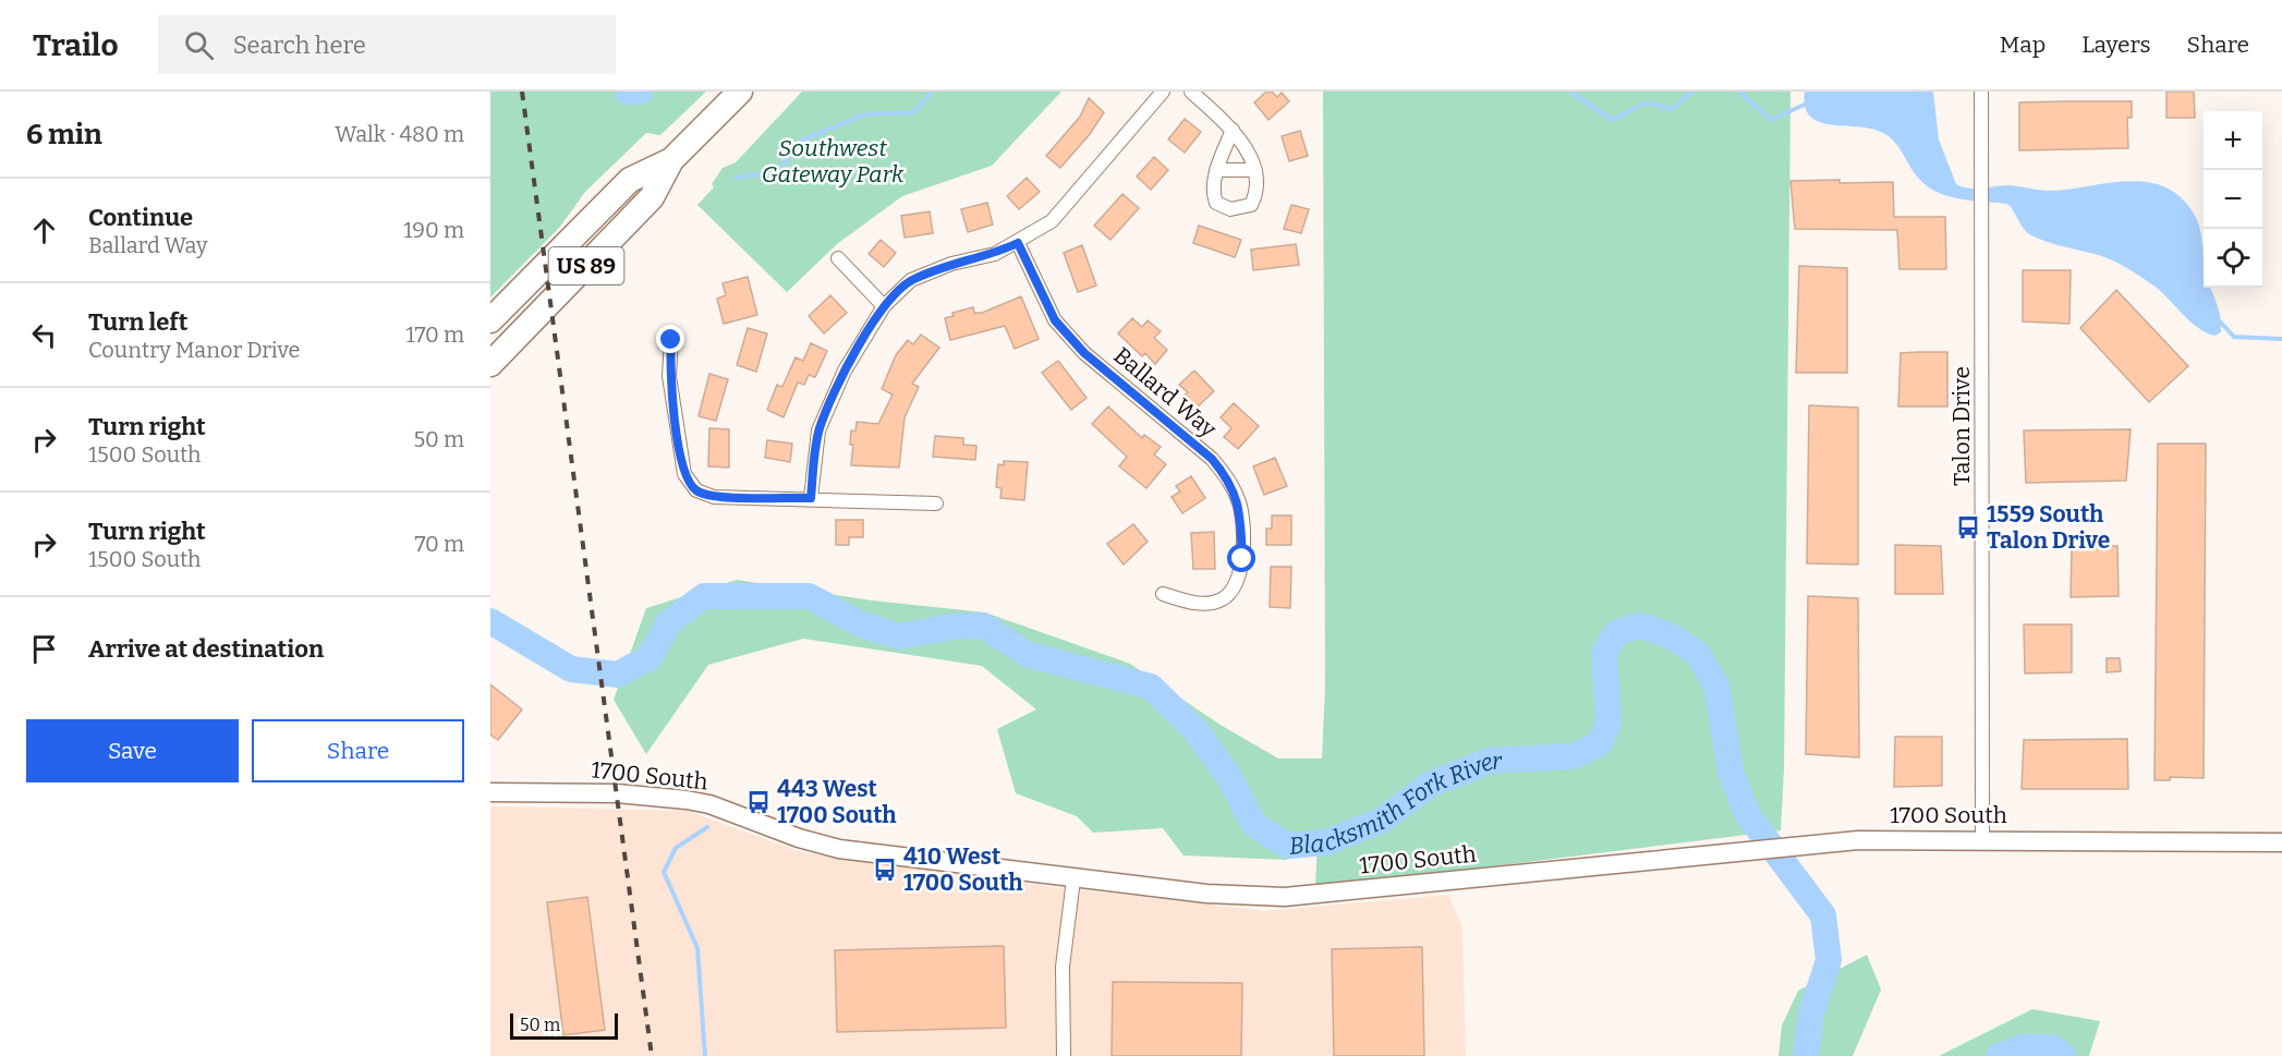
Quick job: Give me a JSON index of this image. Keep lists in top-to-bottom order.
{
  "streets": {
    "highway": ["US 89"],
    "street": ["Ballard Way", "Talon Drive", "1700 South"]
  },
  "crossings": [
    ["Talon Drive", "1700 South"]
  ],
  "water": ["Blacksmith Fork River"],
  "parks": ["Southwest Gateway Park"],
  "places": {
    "bus stop": ["1559 South Talon Drive", "443 West 1700 South", "410 West 1700 South"]
  },
  "scale_bar": "50 m",
  "page": {
    "header": "Trailo",
    "search": "Search here",
    "nav": ["Map", "Layers", "Share"],
    "heading": ["6 min", "Walk · 480 m"],
    "map_buttons": ["+", "−"],
    "list": [
      ["Continue", "Ballard Way", "190 m"],
      ["Turn left", "Country Manor Drive", "170 m"],
      ["Turn right", "1500 South", "50 m"],
      ["Turn right", "1500 South", "70 m"],
      "Arrive at destination"
    ],
    "buttons": ["Save", "Share"],
    "scale": "50 m"
  }
}
